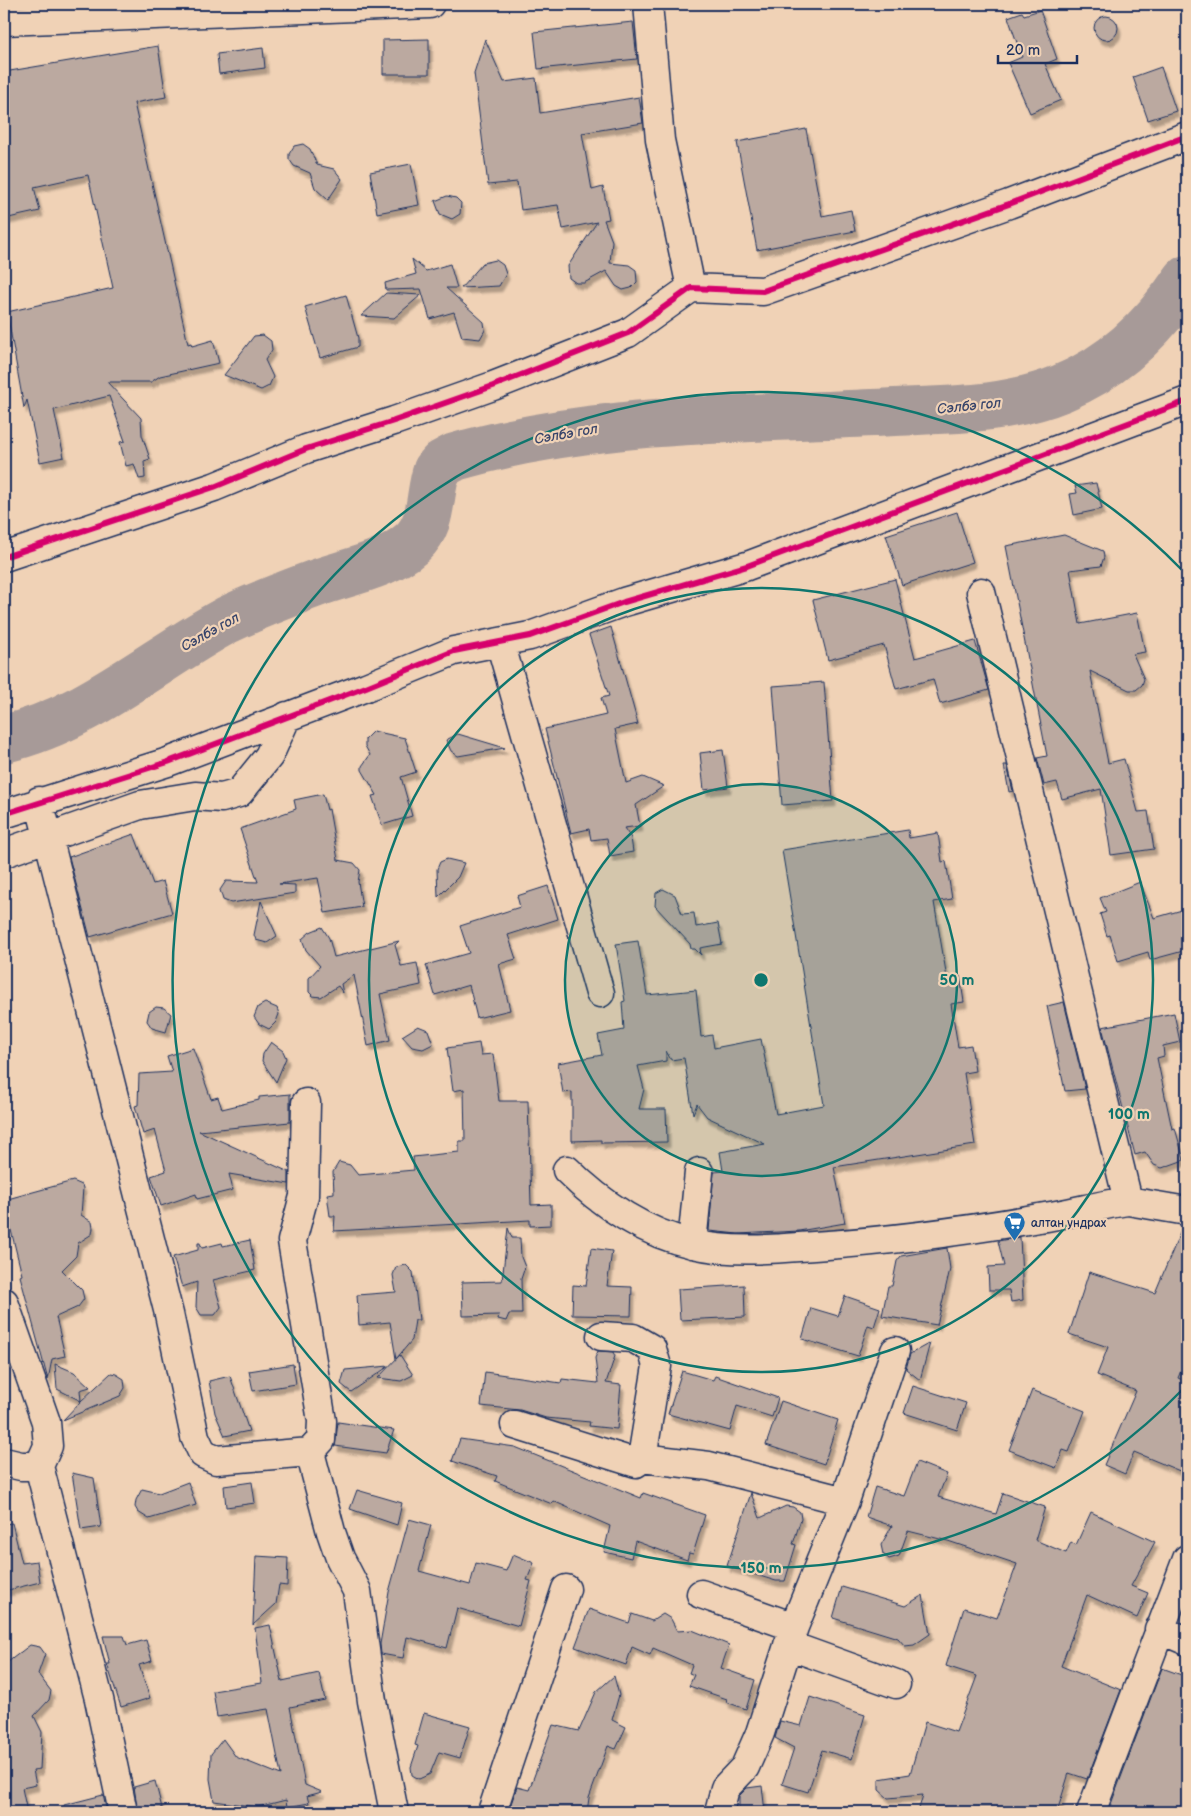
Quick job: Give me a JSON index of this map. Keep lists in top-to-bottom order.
{
  "water": ["Сэлбэ гол"],
  "places": {
    "supermarket": ["алтан ундрах"]
  },
  "scale_bar": "20 m",
  "rings": ["50 m", "100 m", "150 m"]
}
